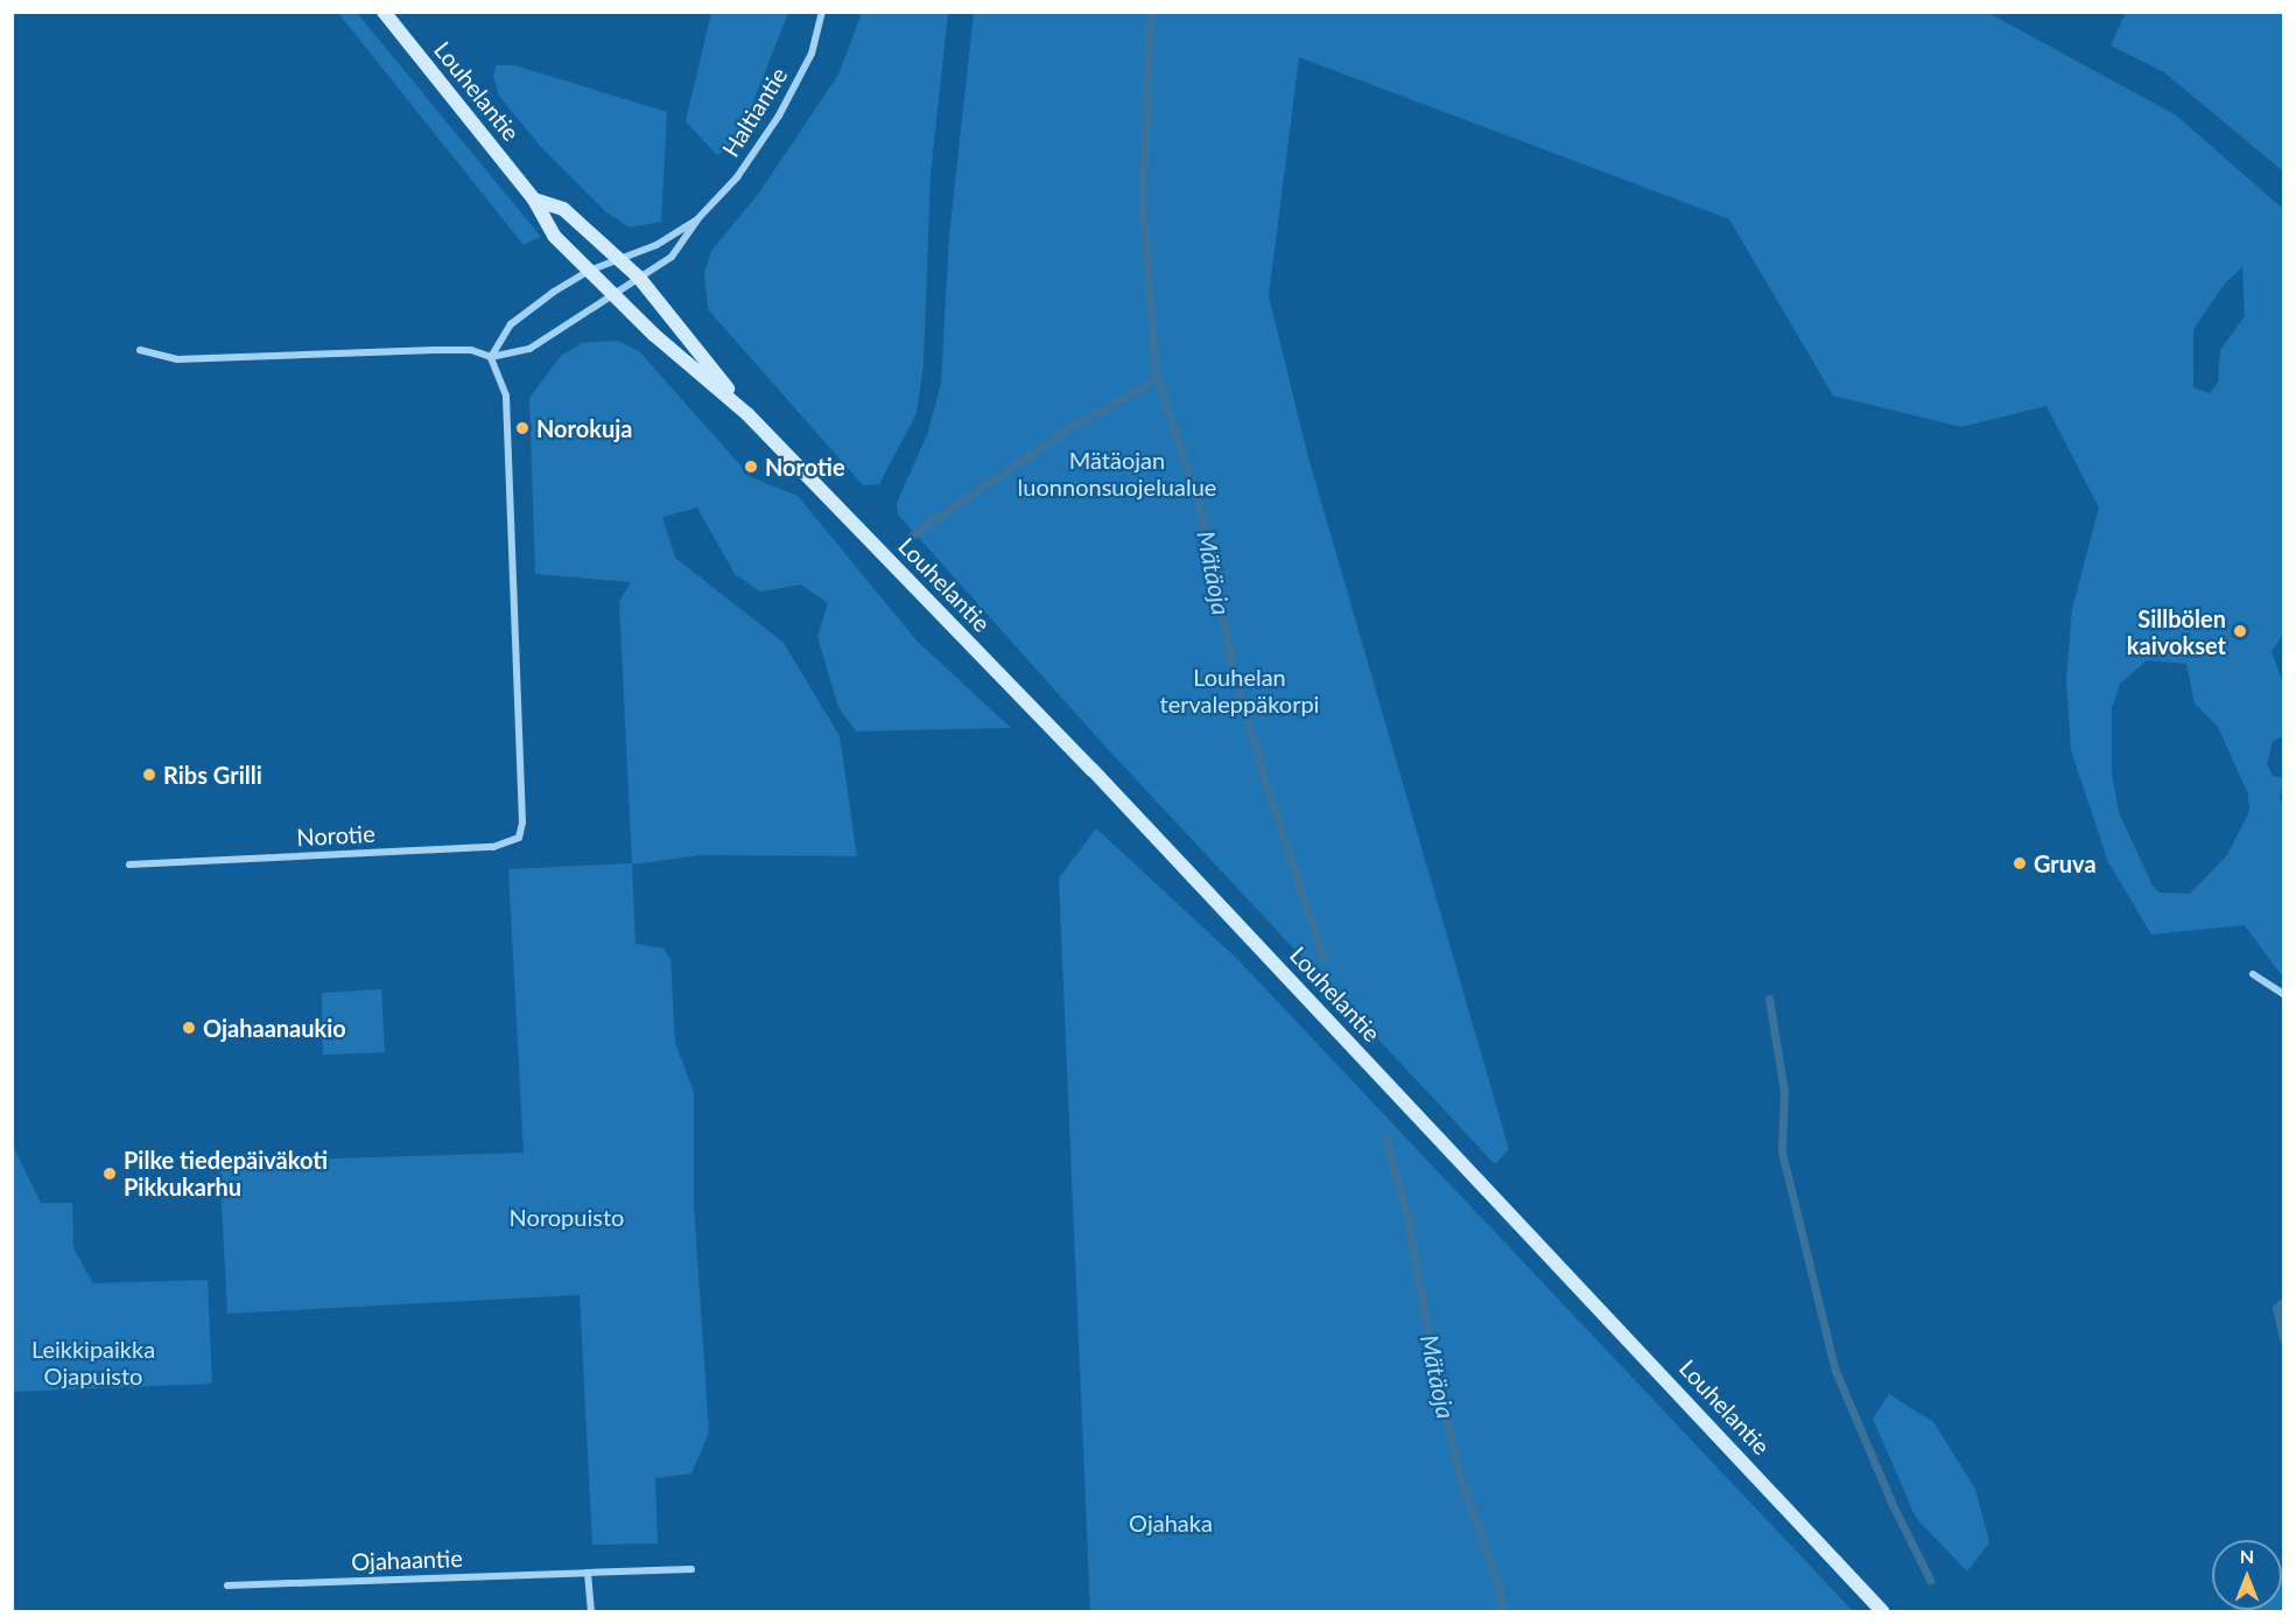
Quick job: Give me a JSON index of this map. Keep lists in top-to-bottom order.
{
  "streets": {
    "main road": ["Louhelantie"],
    "street": ["Haltiantie", "Norotie", "Ojahaantie"]
  },
  "crossings": [
    ["Louhelantie", "Haltiantie"]
  ],
  "water": ["Mätäoja"],
  "parks": [
    "Mätäojan luonnonsuojelualue",
    "Louhelan tervaleppäkorpi",
    "Noropuisto",
    "Leikkipaikka Ojapuisto",
    "Ojahaka"
  ],
  "places": [
    "Norokuja",
    "Norotie",
    "Sillbölen kaivokset",
    "Ribs Grilli",
    "Gruva",
    "Ojahaanaukio",
    "Pilke tiedepäiväkoti Pikkukarhu"
  ],
  "north": "top"
}
